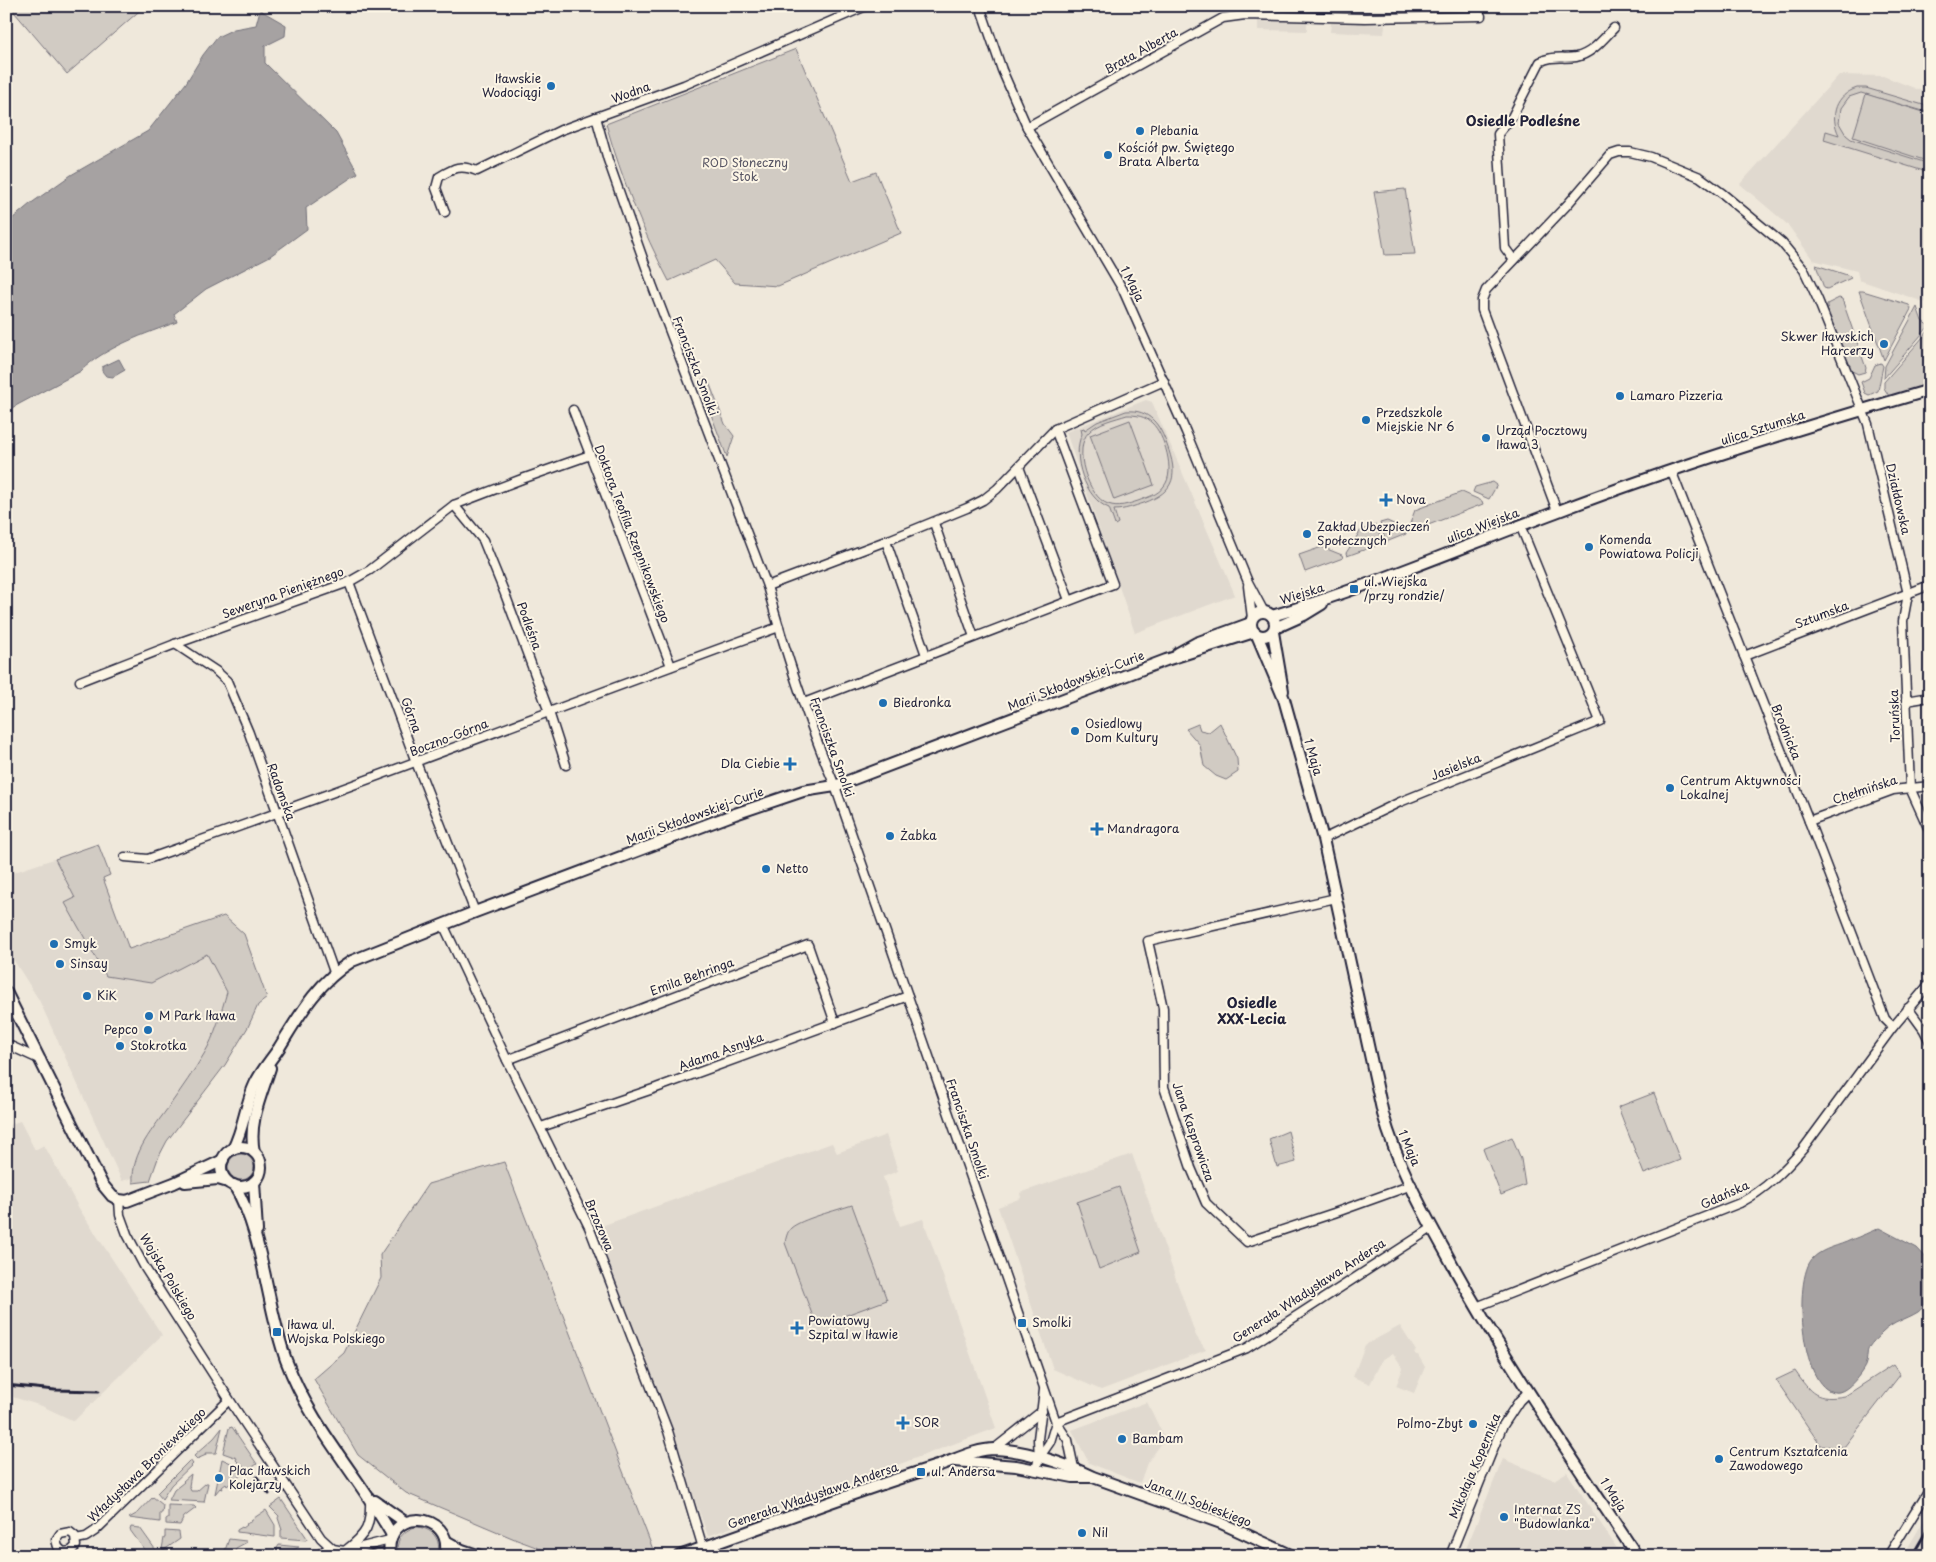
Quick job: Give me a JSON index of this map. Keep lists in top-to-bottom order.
{
  "streets": {
    "street": [
      "Brata Alberta",
      "Wodna",
      "1 Maja",
      "Franciszka Smolki",
      "ulica Sztumska",
      "Działdowska",
      "ulica Wiejska",
      "Doktora Teofila Rzepnikowskiego",
      "Seweryna Pieniężnego",
      "Wiejska",
      "Sztumska",
      "Podleśna",
      "Marii Skłodowskiej-Curie",
      "Górna",
      "Toruńska",
      "Brodnicka",
      "Boczno-Górna",
      "Jasielska",
      "Chełmińska",
      "Radomska",
      "Emila Behringa",
      "Adama Asnyka",
      "Jana Kasprowicza",
      "Gdańska",
      "Brzozowa",
      "Wojska Polskiego",
      "Generała Władysława Andersa",
      "Władysława Broniewskiego",
      "Mikołaja Kopernika",
      "Jana III Sobieskiego"
    ]
  },
  "crossings": [
    ["Brata Alberta", "1 Maja"],
    ["Wodna", "Franciszka Smolki"],
    ["1 Maja", "Wiejska"],
    ["1 Maja", "Marii Skłodowskiej-Curie"],
    ["1 Maja", "Jasielska"],
    ["1 Maja", "Jana Kasprowicza"],
    ["1 Maja", "Gdańska"],
    ["1 Maja", "Generała Władysława Andersa"],
    ["1 Maja", "Mikołaja Kopernika"],
    ["Franciszka Smolki", "Marii Skłodowskiej-Curie"],
    ["Franciszka Smolki", "Boczno-Górna"],
    ["Franciszka Smolki", "Adama Asnyka"],
    ["Franciszka Smolki", "Generała Władysława Andersa"],
    ["Franciszka Smolki", "Jana III Sobieskiego"],
    ["ulica Sztumska", "Działdowska"],
    ["ulica Sztumska", "Brodnicka"],
    ["Działdowska", "ulica Wiejska"],
    ["Działdowska", "Sztumska"],
    ["Działdowska", "Toruńska"],
    ["ulica Wiejska", "Wiejska"],
    ["ulica Wiejska", "Jasielska"],
    ["Doktora Teofila Rzepnikowskiego", "Seweryna Pieniężnego"],
    ["Doktora Teofila Rzepnikowskiego", "Boczno-Górna"],
    ["Seweryna Pieniężnego", "Podleśna"],
    ["Seweryna Pieniężnego", "Górna"],
    ["Seweryna Pieniężnego", "Radomska"],
    ["Wiejska", "Marii Skłodowskiej-Curie"],
    ["Sztumska", "Toruńska"],
    ["Sztumska", "Brodnicka"],
    ["Podleśna", "Boczno-Górna"],
    ["Marii Skłodowskiej-Curie", "Górna"],
    ["Marii Skłodowskiej-Curie", "Radomska"],
    ["Marii Skłodowskiej-Curie", "Brzozowa"],
    ["Górna", "Boczno-Górna"],
    ["Toruńska", "Chełmińska"],
    ["Brodnicka", "Chełmińska"],
    ["Brodnicka", "Gdańska"],
    ["Boczno-Górna", "Radomska"],
    ["Emila Behringa", "Adama Asnyka"],
    ["Emila Behringa", "Brzozowa"],
    ["Adama Asnyka", "Brzozowa"],
    ["Brzozowa", "Generała Władysława Andersa"],
    ["Wojska Polskiego", "Władysława Broniewskiego"],
    ["Generała Władysława Andersa", "Jana III Sobieskiego"]
  ],
  "districts": ["Osiedle Podleśne", "Osiedle XXX-Lecia"],
  "parks": ["ROD Słoneczny Stok"],
  "places": {
    "other": [
      "Iławskie Wodociągi",
      "Plebania",
      "Kościół pw. Świętego Brata Alberta",
      "Skwer Iławskich Harcerzy",
      "Lamaro Pizzeria",
      "Przedszkole Miejskie Nr 6",
      "Urząd Pocztowy Iława 3",
      "Zakład Ubezpieczeń Społecznych",
      "Komenda Powiatowa Policji",
      "Biedronka",
      "Osiedlowy Dom Kultury",
      "Centrum Aktywności Lokalnej",
      "Żabka",
      "Netto",
      "Smyk",
      "Sinsay",
      "KiK",
      "M Park Iława",
      "Pepco",
      "Stokrotka",
      "Polmo-Zbyt",
      "Bambam",
      "Centrum Kształcenia Zawodowego",
      "Plac Iławskich Kolejarzy",
      "Internat ZS \"Budowlanka\"",
      "Nil"
    ],
    "health": [
      "Nova",
      "Dla Ciebie",
      "Mandragora",
      "Powiatowy Szpital w Iławie",
      "SOR"
    ],
    "transit": [
      "ul. Wiejska /przy rondzie/",
      "Smolki",
      "Iława ul. Wojska Polskiego",
      "ul. Andersa"
    ]
  }
}
